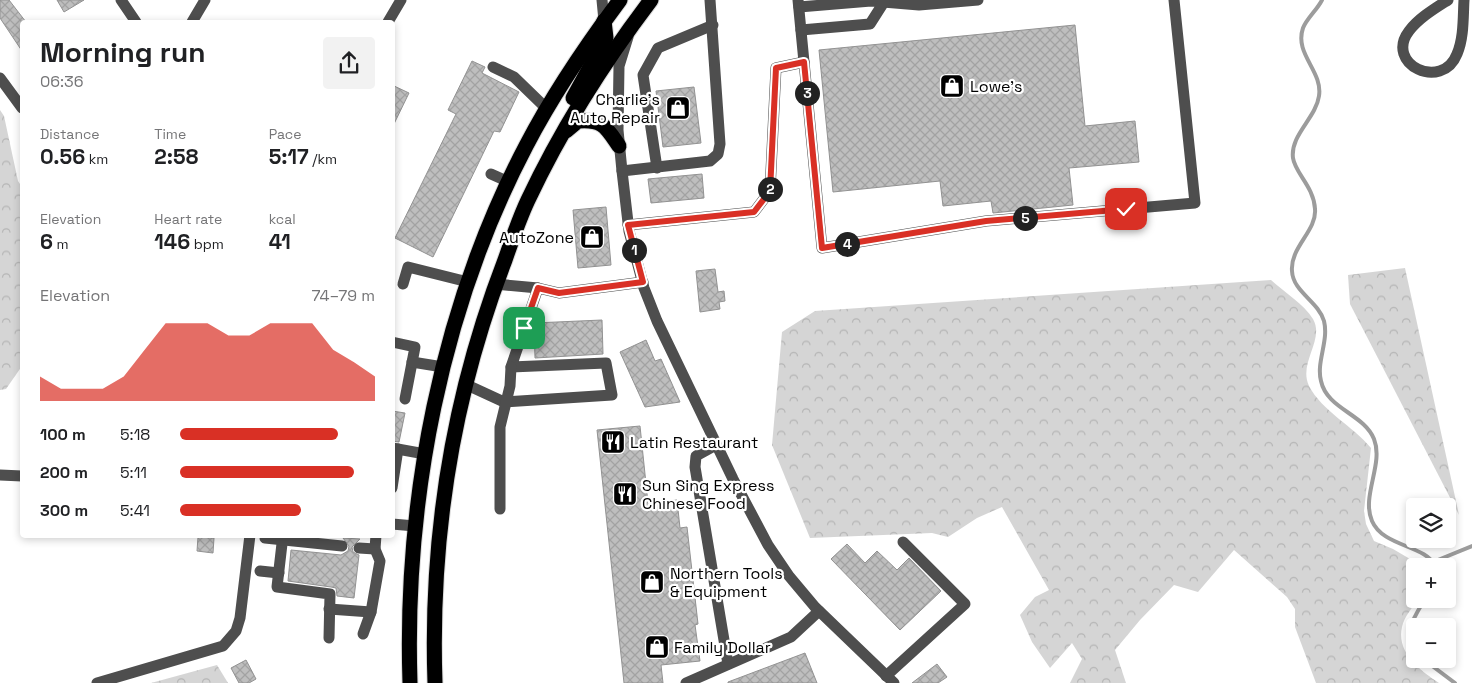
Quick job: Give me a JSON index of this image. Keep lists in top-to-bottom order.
{
  "places": {
    "shop": [
      "Lowe's",
      "Charlie's Auto Repair",
      "AutoZone",
      "Northern Tools & Equipment",
      "Family Dollar"
    ],
    "restaurant": ["Latin Restaurant", "Sun Sing Express Chinese Food"]
  },
  "page": {
    "heading": ["Morning run", "06:36"],
    "pins": [
      "3",
      "2",
      "5",
      "4",
      "1"
    ],
    "stats": [
      ["Distance", "0.56 km"],
      ["Time", "2:58"],
      ["Pace", "5:17 /km"],
      ["Elevation", "6 m"],
      ["Heart rate", "146 bpm"],
      ["kcal", "41"]
    ],
    "chart": ["Elevation", "74–79 m"],
    "list": [
      {
        "name": "100 m",
        "note": "5:18"
      },
      {
        "name": "200 m",
        "note": "5:11"
      },
      {
        "name": "300 m",
        "note": "5:41"
      }
    ],
    "map_buttons": ["+", "−"]
  }
}
